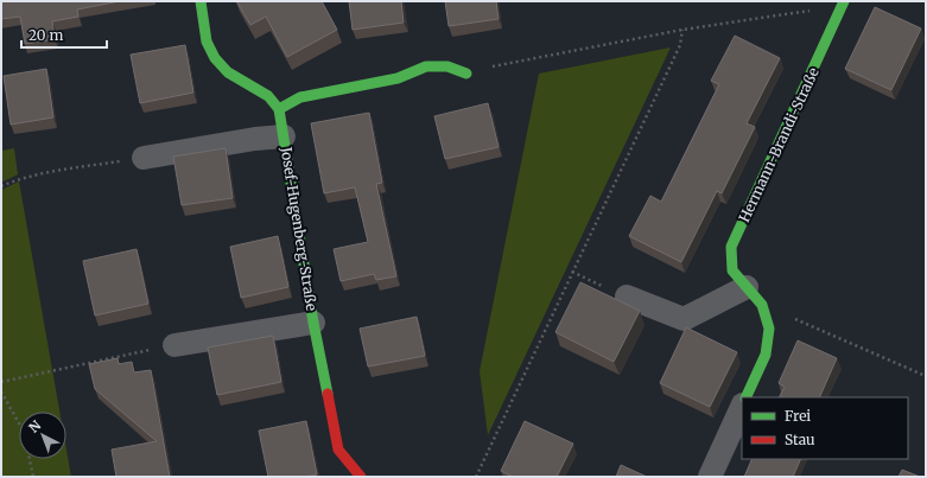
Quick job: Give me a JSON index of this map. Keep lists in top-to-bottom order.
{
  "streets": {
    "street": ["Hermann-Brandi-Straße", "Josef-Hugenberg-Straße"]
  },
  "legend": ["Frei", "Stau"],
  "scale_bar": "20 m",
  "north": "top left"
}
